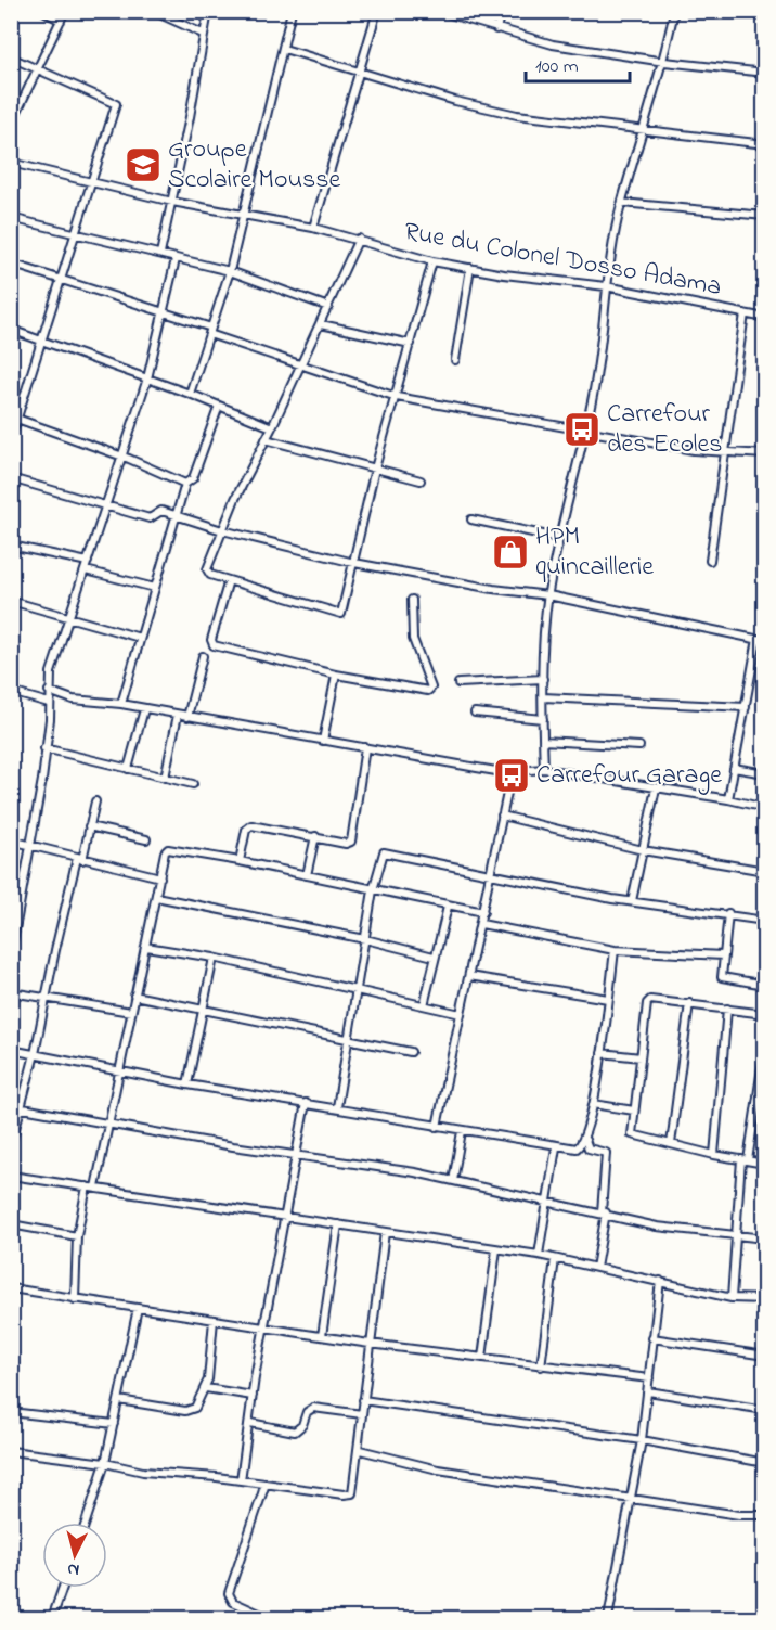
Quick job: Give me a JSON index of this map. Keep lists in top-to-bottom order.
{
  "streets": {
    "street": ["Rue du Colonel Dosso Adama"]
  },
  "places": {
    "school or university": ["Groupe Scolaire Mousse"],
    "bus stop": ["Carrefour des Ecoles", "Carrefour Garage"],
    "shop": ["HPM quincaillerie"]
  },
  "scale_bar": "100 m",
  "north": "bottom"
}
